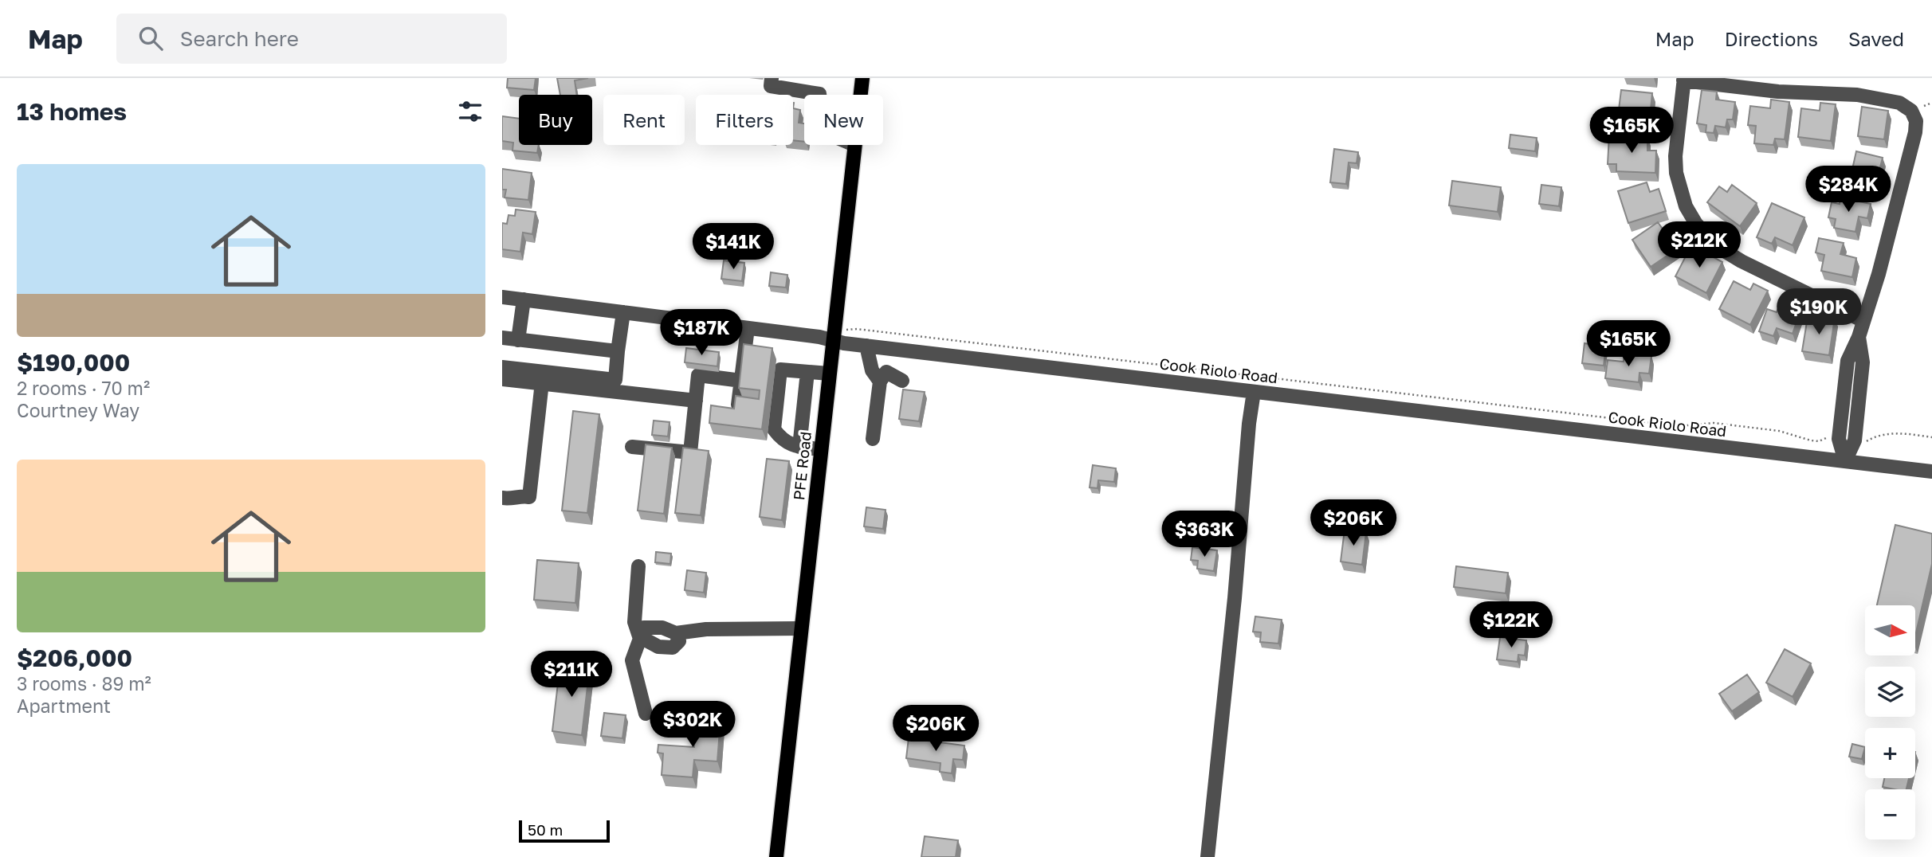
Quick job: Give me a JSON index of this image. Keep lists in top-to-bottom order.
{
  "streets": {
    "main road": ["PFE Road"],
    "street": ["Cook Riolo Road"]
  },
  "crossings": [
    ["Cook Riolo Road", "PFE Road"]
  ],
  "scale_bar": "50 m",
  "north": "right",
  "page": {
    "header": "Map",
    "search": "Search here",
    "nav": ["Map", "Directions", "Saved"],
    "heading": "13 homes",
    "chip": [
      "Buy",
      "Rent",
      "Filters",
      "New"
    ],
    "price": [
      "$165K",
      "$284K",
      "$212K",
      "$141K",
      "$190K",
      "$187K",
      "$165K",
      "$206K",
      "$363K",
      "$122K",
      "$211K",
      "$302K",
      "$206K"
    ],
    "list": [
      {
        "name": "$190,000",
        "note": "2 rooms · 70 m² · Courtney Way"
      },
      {
        "name": "$206,000",
        "note": "3 rooms · 89 m² · Apartment"
      }
    ],
    "map_buttons": ["+", "−"],
    "scale": "50 m"
  }
}
